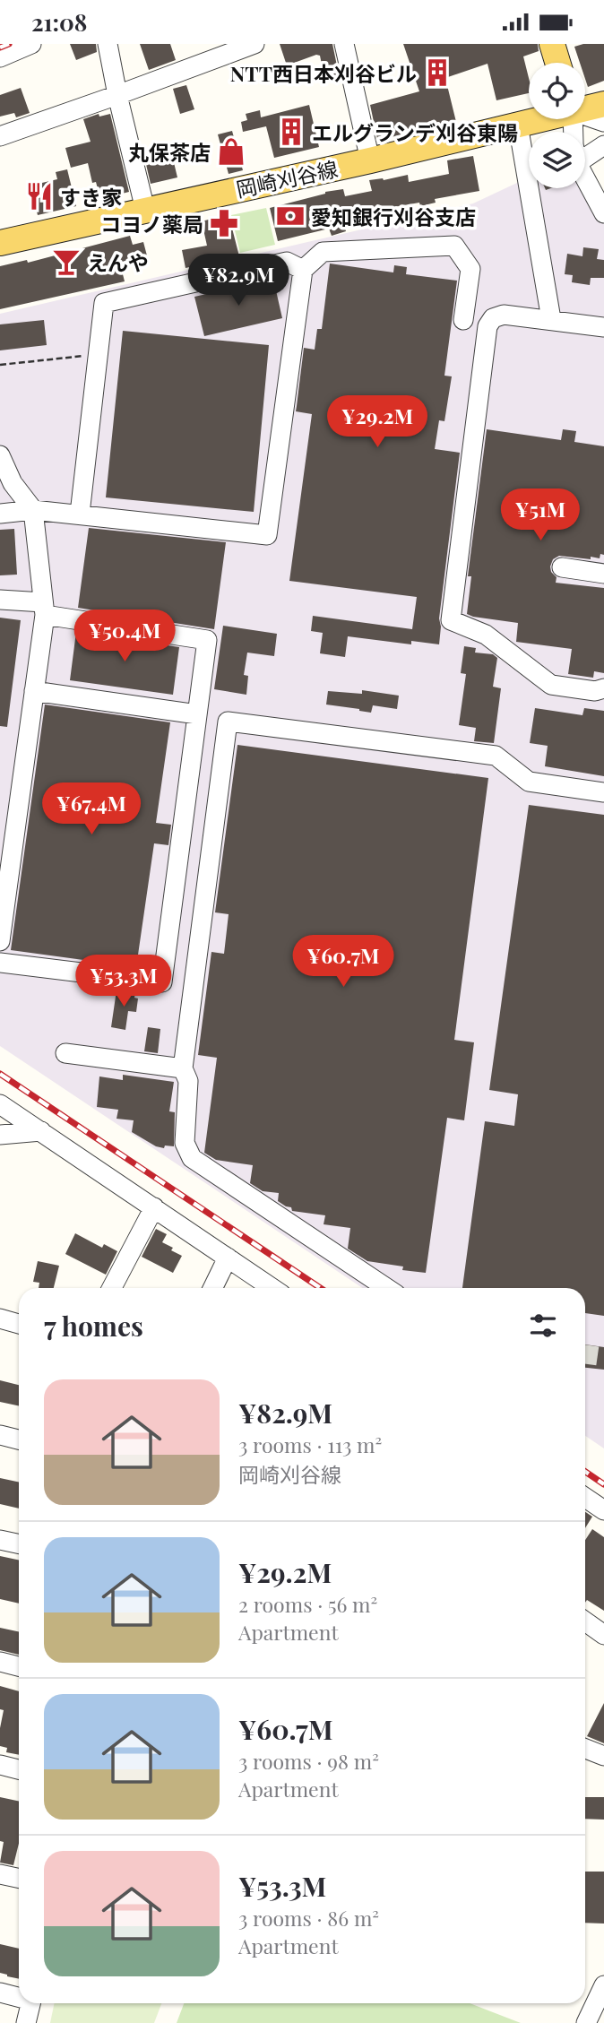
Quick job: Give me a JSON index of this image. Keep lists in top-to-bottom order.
{
  "streets": {
    "main road": ["岡崎刈谷線"]
  },
  "places": {
    "building": ["NTT西日本刈谷ビル", "エルグランデ刈谷東陽"],
    "shop": ["丸保茶店"],
    "restaurant": ["すき家"],
    "bank": ["愛知銀行刈谷支店"],
    "pharmacy": ["コヨノ薬局"],
    "bar": ["えんや"]
  },
  "page": {
    "status": "21:08",
    "price": [
      "¥82.9M",
      "¥29.2M",
      "¥51M",
      "¥50.4M",
      "¥67.4M",
      "¥60.7M",
      "¥53.3M"
    ],
    "heading": "7 homes",
    "list": [
      {
        "name": "¥82.9M",
        "note": "3 rooms · 113 m² · 岡崎刈谷線"
      },
      {
        "name": "¥29.2M",
        "note": "2 rooms · 56 m² · Apartment"
      },
      {
        "name": "¥60.7M",
        "note": "3 rooms · 98 m² · Apartment"
      },
      {
        "name": "¥53.3M",
        "note": "3 rooms · 86 m² · Apartment"
      }
    ]
  }
}
